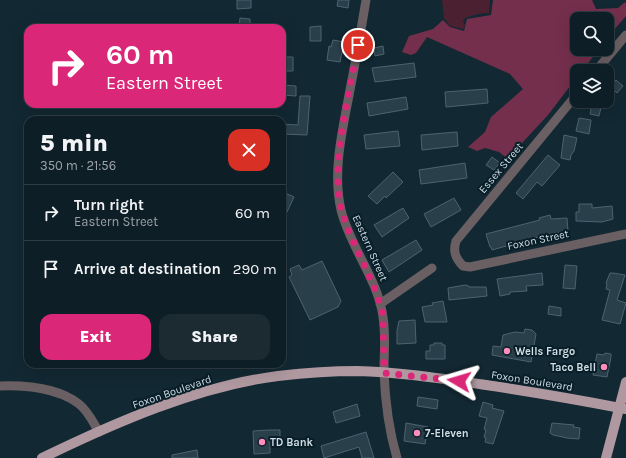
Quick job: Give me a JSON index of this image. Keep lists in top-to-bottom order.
{
  "streets": {
    "main road": ["Foxon Boulevard"],
    "street": ["Essex Street", "Foxon Street", "Eastern Street"]
  },
  "crossings": [
    ["Essex Street", "Foxon Street"],
    ["Eastern Street", "Foxon Boulevard"]
  ],
  "places": [
    "Wells Fargo",
    "Taco Bell",
    "7-Eleven",
    "TD Bank"
  ],
  "page": {
    "turn": ["60 m", "Eastern Street"],
    "heading": ["5 min", "350 m · 21:56"],
    "list": [
      {
        "name": "Turn right",
        "note": "Eastern Street",
        "value": "60 m"
      },
      {
        "name": "Arrive at destination",
        "value": "290 m"
      }
    ],
    "buttons": ["Exit", "Share"]
  }
}
